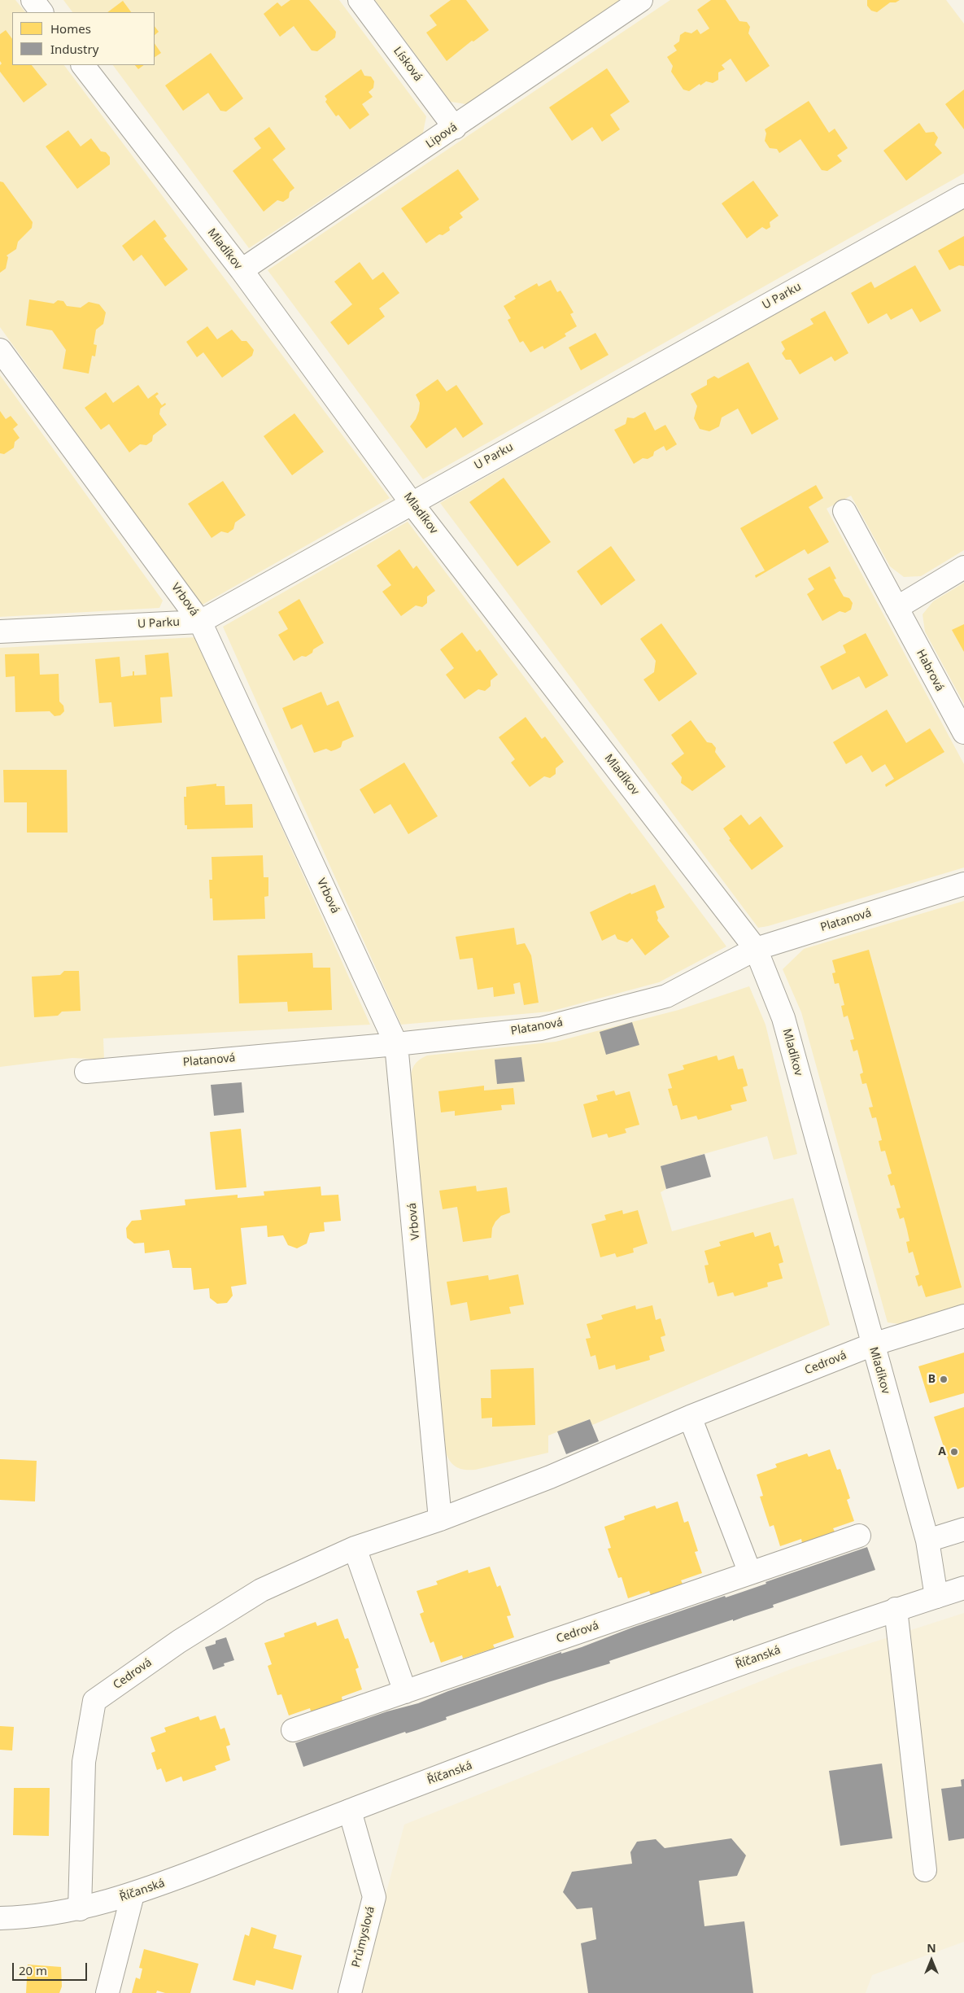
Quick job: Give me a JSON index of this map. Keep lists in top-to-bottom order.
{
  "streets": {
    "street": [
      "Lísková",
      "Lipová",
      "Mladíkov",
      "U Parku",
      "Vrbová",
      "Habrová",
      "Platanová",
      "Cedrová",
      "Říčanská",
      "Průmyslová"
    ]
  },
  "crossings": [
    ["Lísková", "Lipová"],
    ["Lipová", "Mladíkov"],
    ["Mladíkov", "U Parku"],
    ["Mladíkov", "Platanová"],
    ["Mladíkov", "Cedrová"],
    ["Mladíkov", "Říčanská"],
    ["U Parku", "Vrbová"],
    ["Vrbová", "Platanová"],
    ["Vrbová", "Cedrová"],
    ["Cedrová", "Říčanská"],
    ["Říčanská", "Průmyslová"]
  ],
  "places": ["B", "A"],
  "legend": ["Homes", "Industry"],
  "scale_bar": "20 m",
  "north": "top"
}
